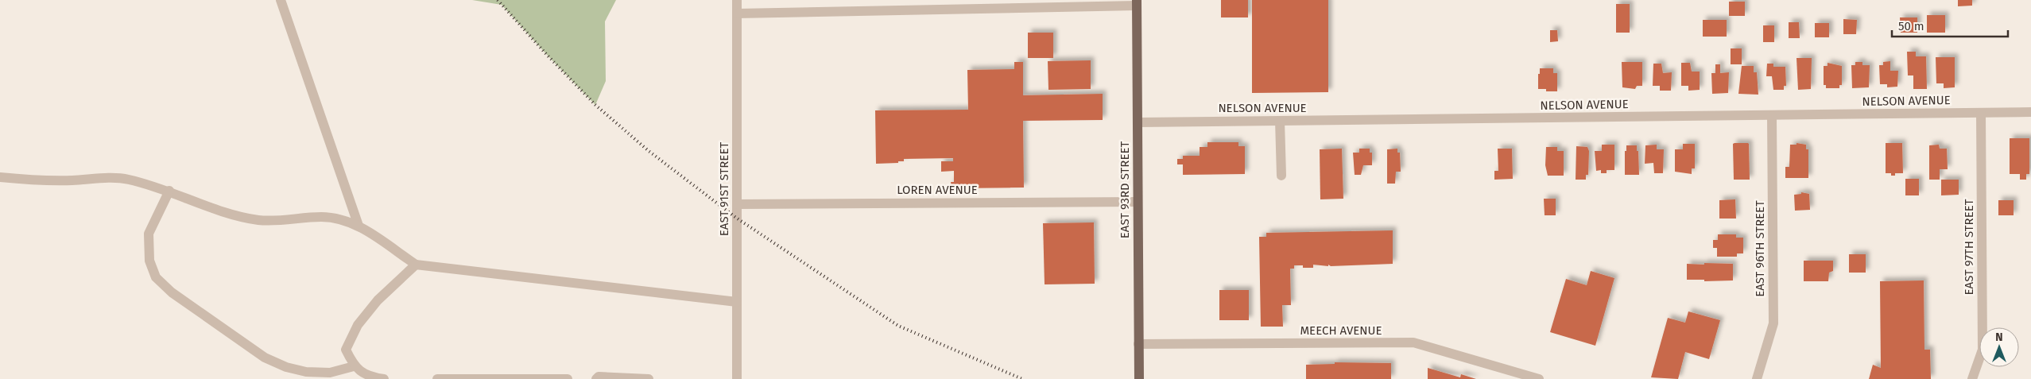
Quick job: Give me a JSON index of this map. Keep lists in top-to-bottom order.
{
  "streets": {
    "main road": ["EAST 93RD STREET"],
    "street": [
      "NELSON AVENUE",
      "EAST 91ST STREET",
      "LOREN AVENUE",
      "EAST 97TH STREET",
      "EAST 96TH STREET",
      "MEECH AVENUE"
    ]
  },
  "crossings": [
    ["NELSON AVENUE", "EAST 93RD STREET"],
    ["NELSON AVENUE", "EAST 97TH STREET"],
    ["NELSON AVENUE", "EAST 96TH STREET"],
    ["EAST 91ST STREET", "LOREN AVENUE"],
    ["LOREN AVENUE", "EAST 93RD STREET"],
    ["EAST 93RD STREET", "MEECH AVENUE"]
  ],
  "scale_bar": "50 m",
  "north": "top"
}
